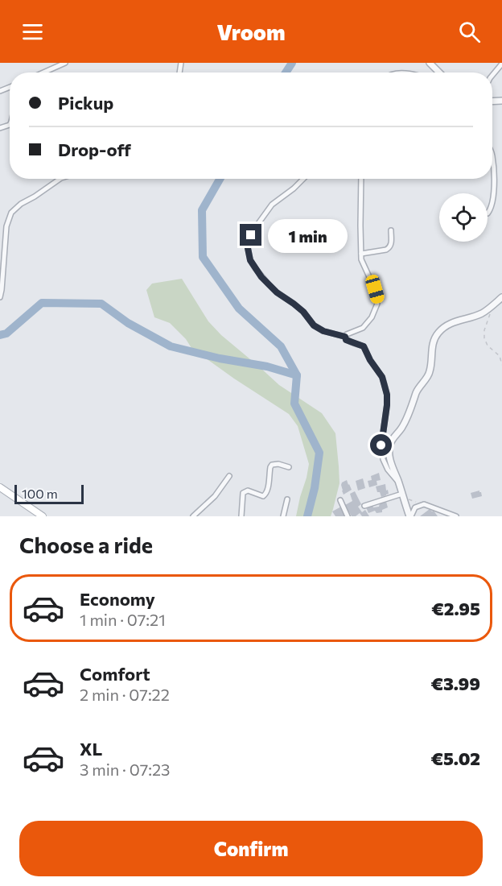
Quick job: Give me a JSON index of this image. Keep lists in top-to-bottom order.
{
  "scale_bar": "100 m",
  "page": {
    "header": "Vroom",
    "banner": ["Pickup", "Drop-off"],
    "bubble": "1 min",
    "scale": "100 m",
    "heading": "Choose a ride",
    "list": [
      {
        "name": "Economy",
        "note": "1 min · 07:21",
        "value": "€2.95"
      },
      {
        "name": "Comfort",
        "note": "2 min · 07:22",
        "value": "€3.99"
      },
      {
        "name": "XL",
        "note": "3 min · 07:23",
        "value": "€5.02"
      }
    ],
    "buttons": "Confirm"
  }
}
